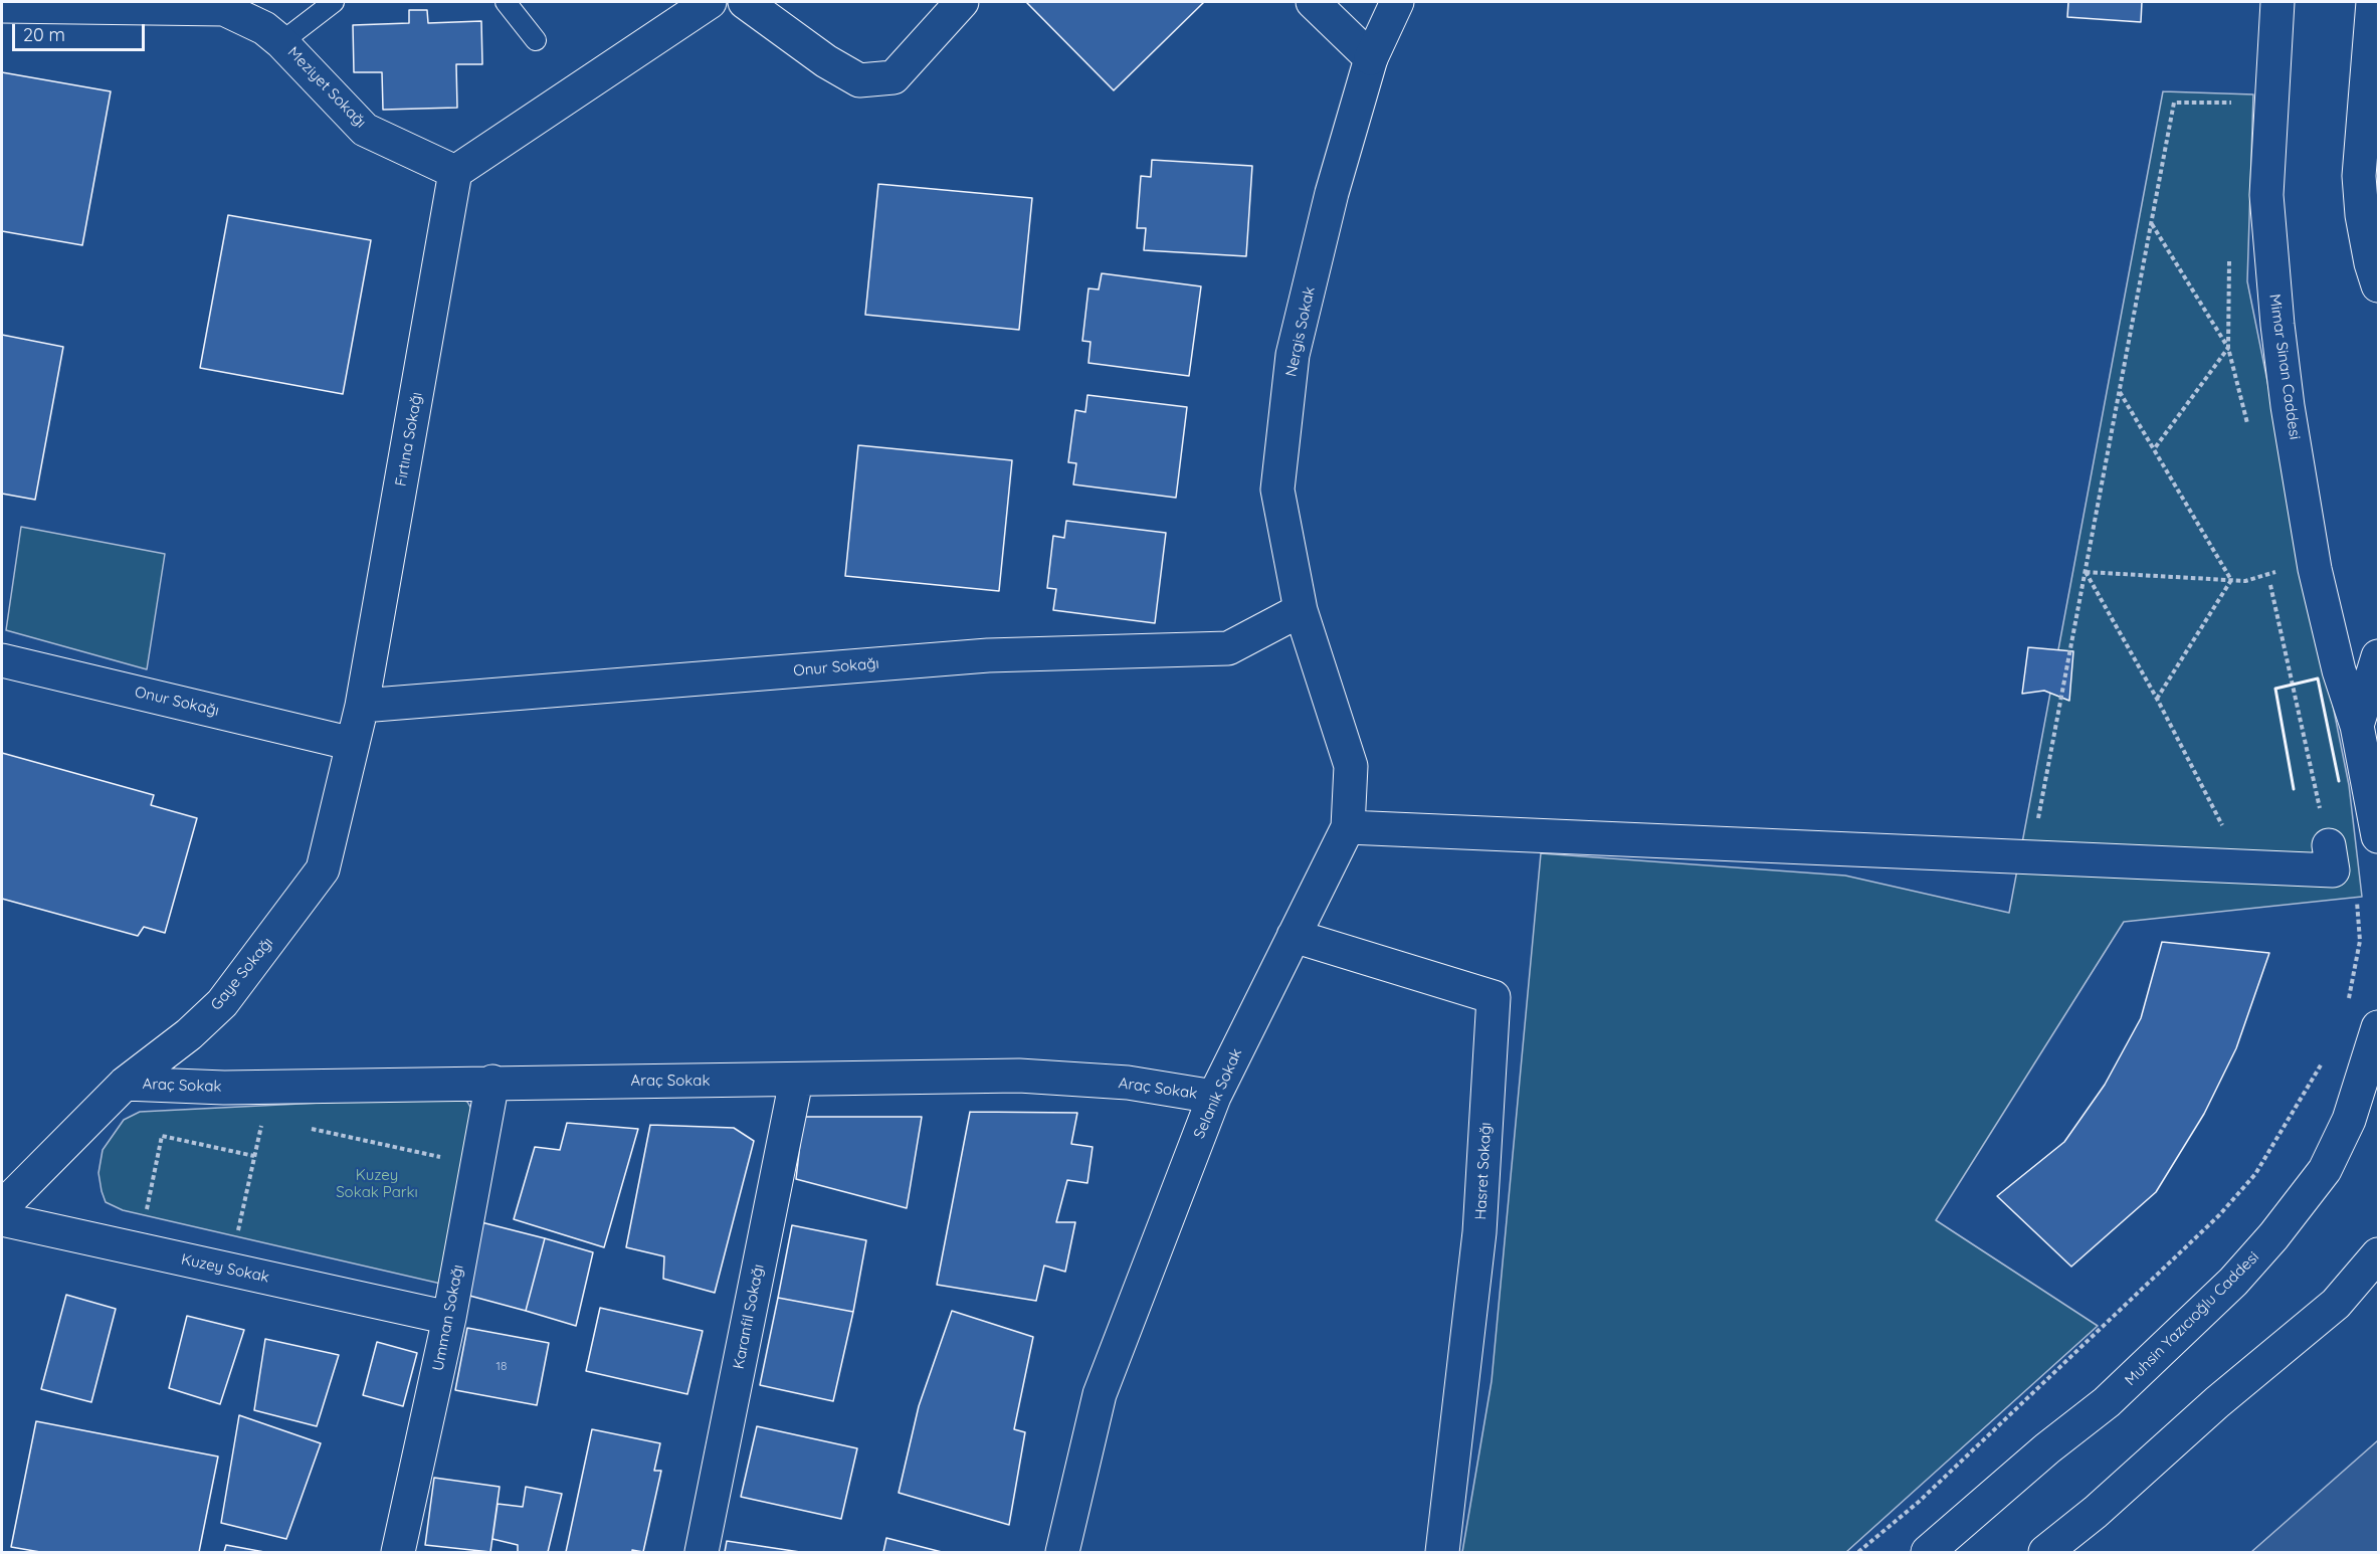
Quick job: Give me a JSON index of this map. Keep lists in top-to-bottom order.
{
  "streets": {
    "street": [
      "Meziyet Sokağı",
      "Nergis Sokak",
      "Mimar Sinan Caddesi",
      "Fırtına Sokağı",
      "Onur Sokağı",
      "Gaye Sokağı",
      "Araç Sokak",
      "Selanik Sokak",
      "Hasret Sokağı",
      "Kuzey Sokak",
      "Karanfil Sokağı",
      "Umman Sokağı",
      "Muhsin Yazıcıoğlu Caddesi"
    ]
  },
  "crossings": [
    ["Meziyet Sokağı", "Fırtına Sokağı"],
    ["Nergis Sokak", "Onur Sokağı"],
    ["Nergis Sokak", "Selanik Sokak"],
    ["Fırtına Sokağı", "Onur Sokağı"],
    ["Fırtına Sokağı", "Gaye Sokağı"],
    ["Onur Sokağı", "Gaye Sokağı"],
    ["Onur Sokağı", "Selanik Sokak"],
    ["Gaye Sokağı", "Araç Sokak"],
    ["Araç Sokak", "Selanik Sokak"],
    ["Araç Sokak", "Karanfil Sokağı"],
    ["Araç Sokak", "Umman Sokağı"],
    ["Selanik Sokak", "Hasret Sokağı"],
    ["Kuzey Sokak", "Umman Sokağı"]
  ],
  "parks": ["Kuzey Sokak Parkı"],
  "house_numbers": ["18"],
  "scale_bar": "20 m"
}
